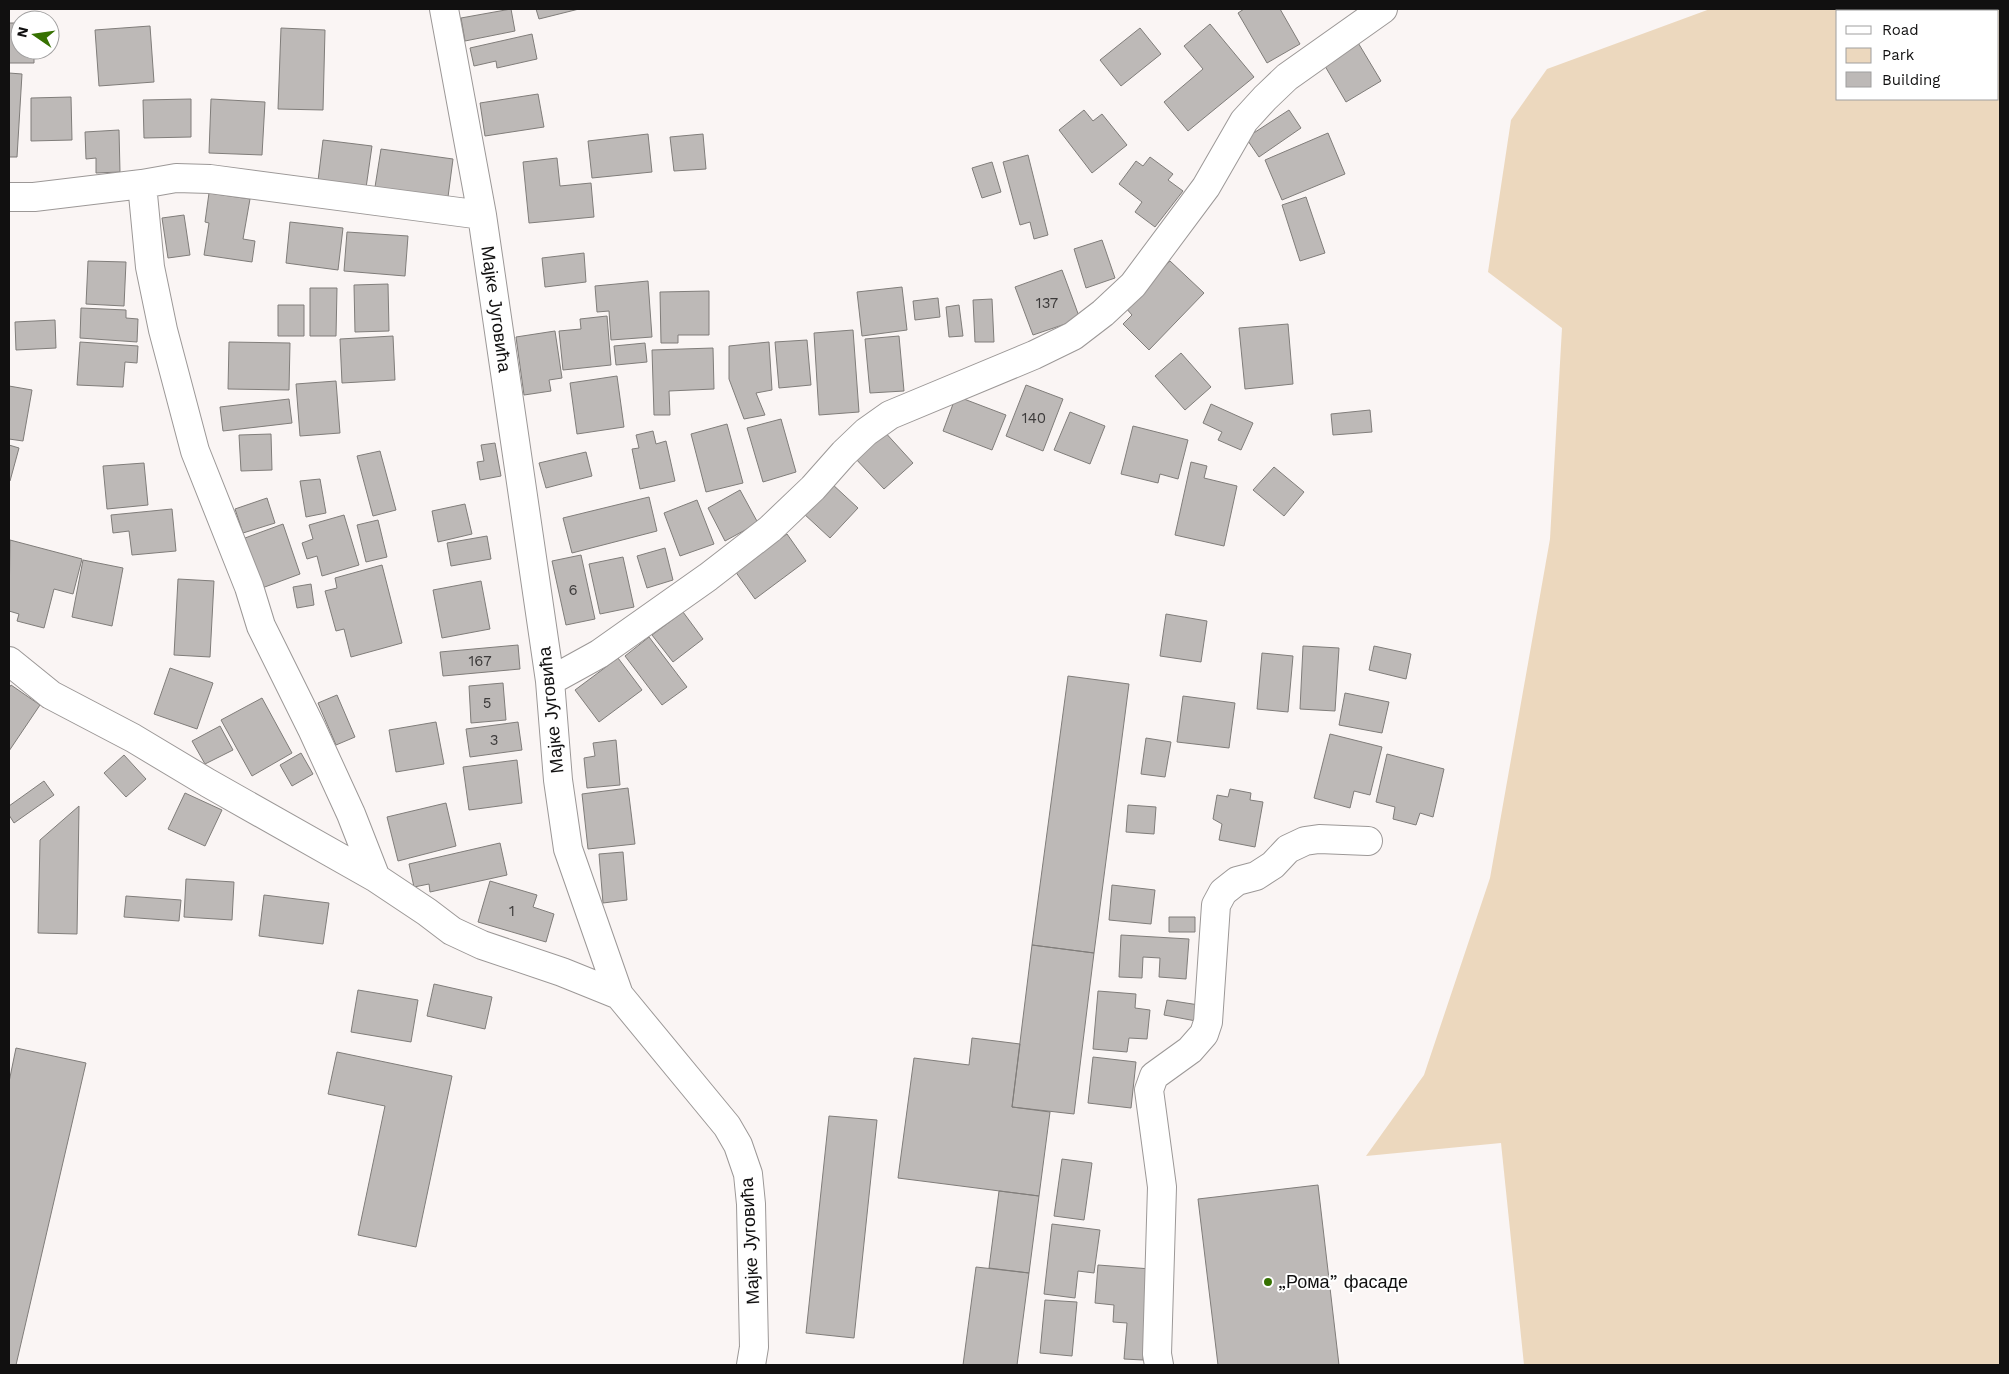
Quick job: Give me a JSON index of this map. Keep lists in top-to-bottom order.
{
  "streets": {
    "street": ["Мајке Југовића"]
  },
  "places": ["„Рома” фасаде"],
  "house_numbers": [
    "137",
    "140",
    "6",
    "167",
    "5",
    "3",
    "1"
  ],
  "legend": ["Road", "Park", "Building"],
  "north": "left"
}
